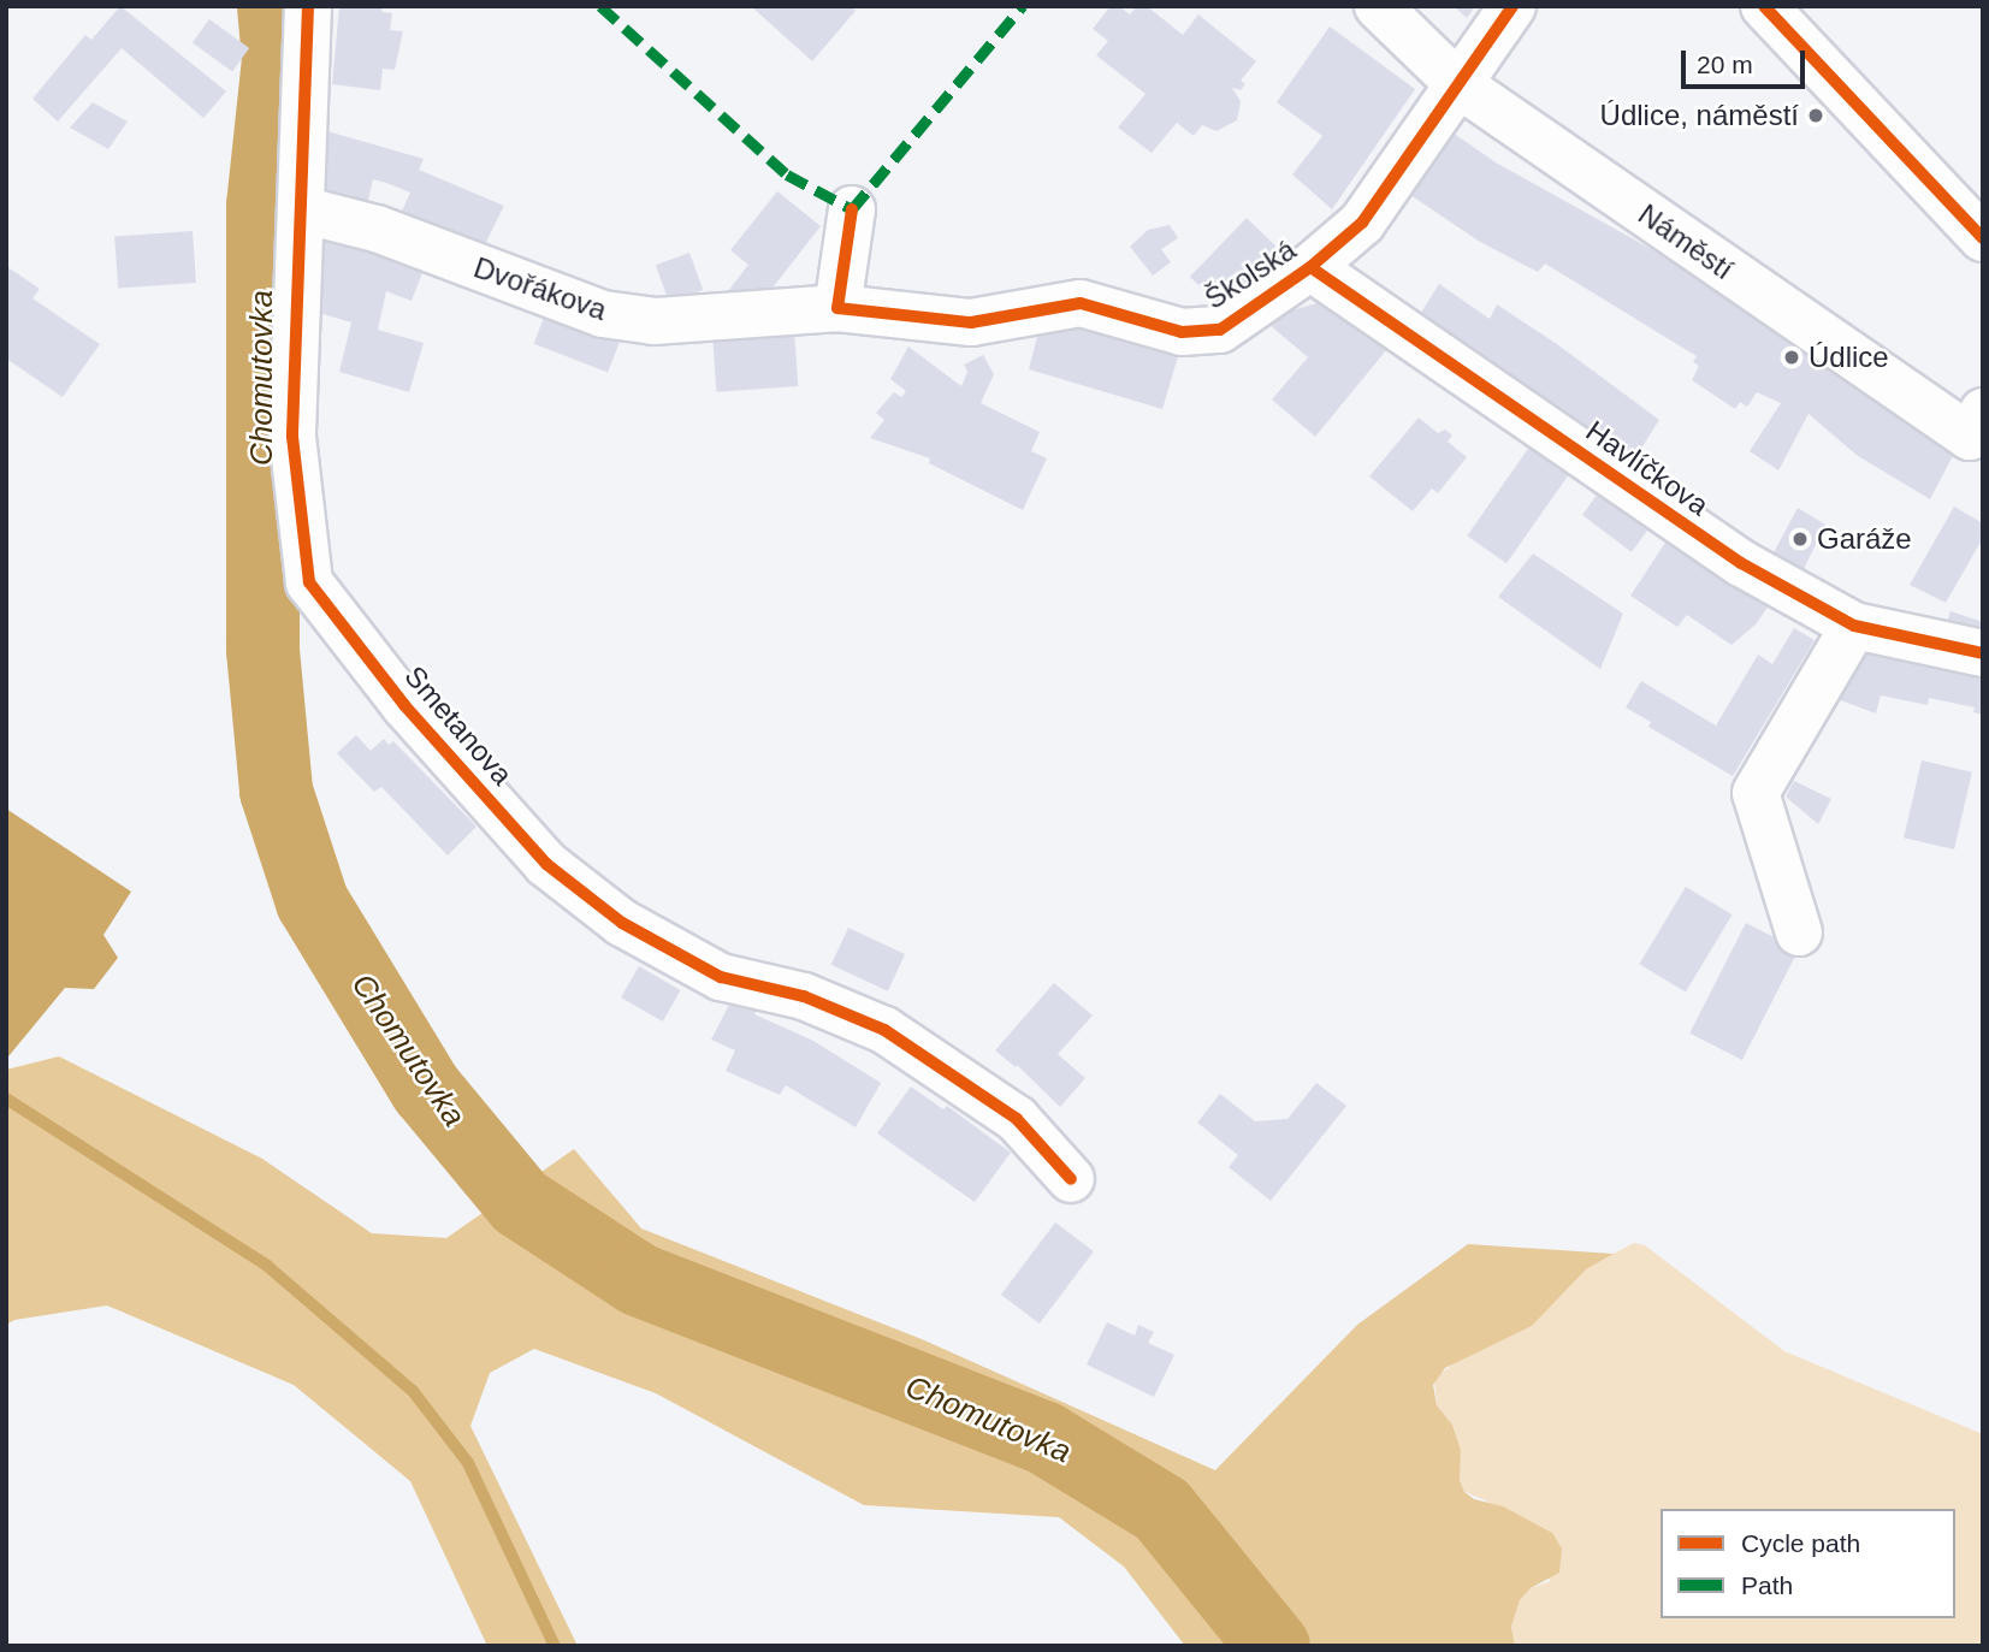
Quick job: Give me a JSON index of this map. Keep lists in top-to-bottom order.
{
  "streets": {
    "street": [
      "Náměstí",
      "Školská",
      "Dvořákova",
      "Havlíčkova",
      "Smetanova"
    ]
  },
  "crossings": [
    ["Náměstí", "Školská"],
    ["Školská", "Dvořákova"],
    ["Školská", "Havlíčkova"],
    ["Dvořákova", "Smetanova"]
  ],
  "water": ["Chomutovka"],
  "places": ["Údlice, náměstí", "Údlice", "Garáže"],
  "legend": ["Cycle path", "Path"],
  "scale_bar": "20 m"
}
